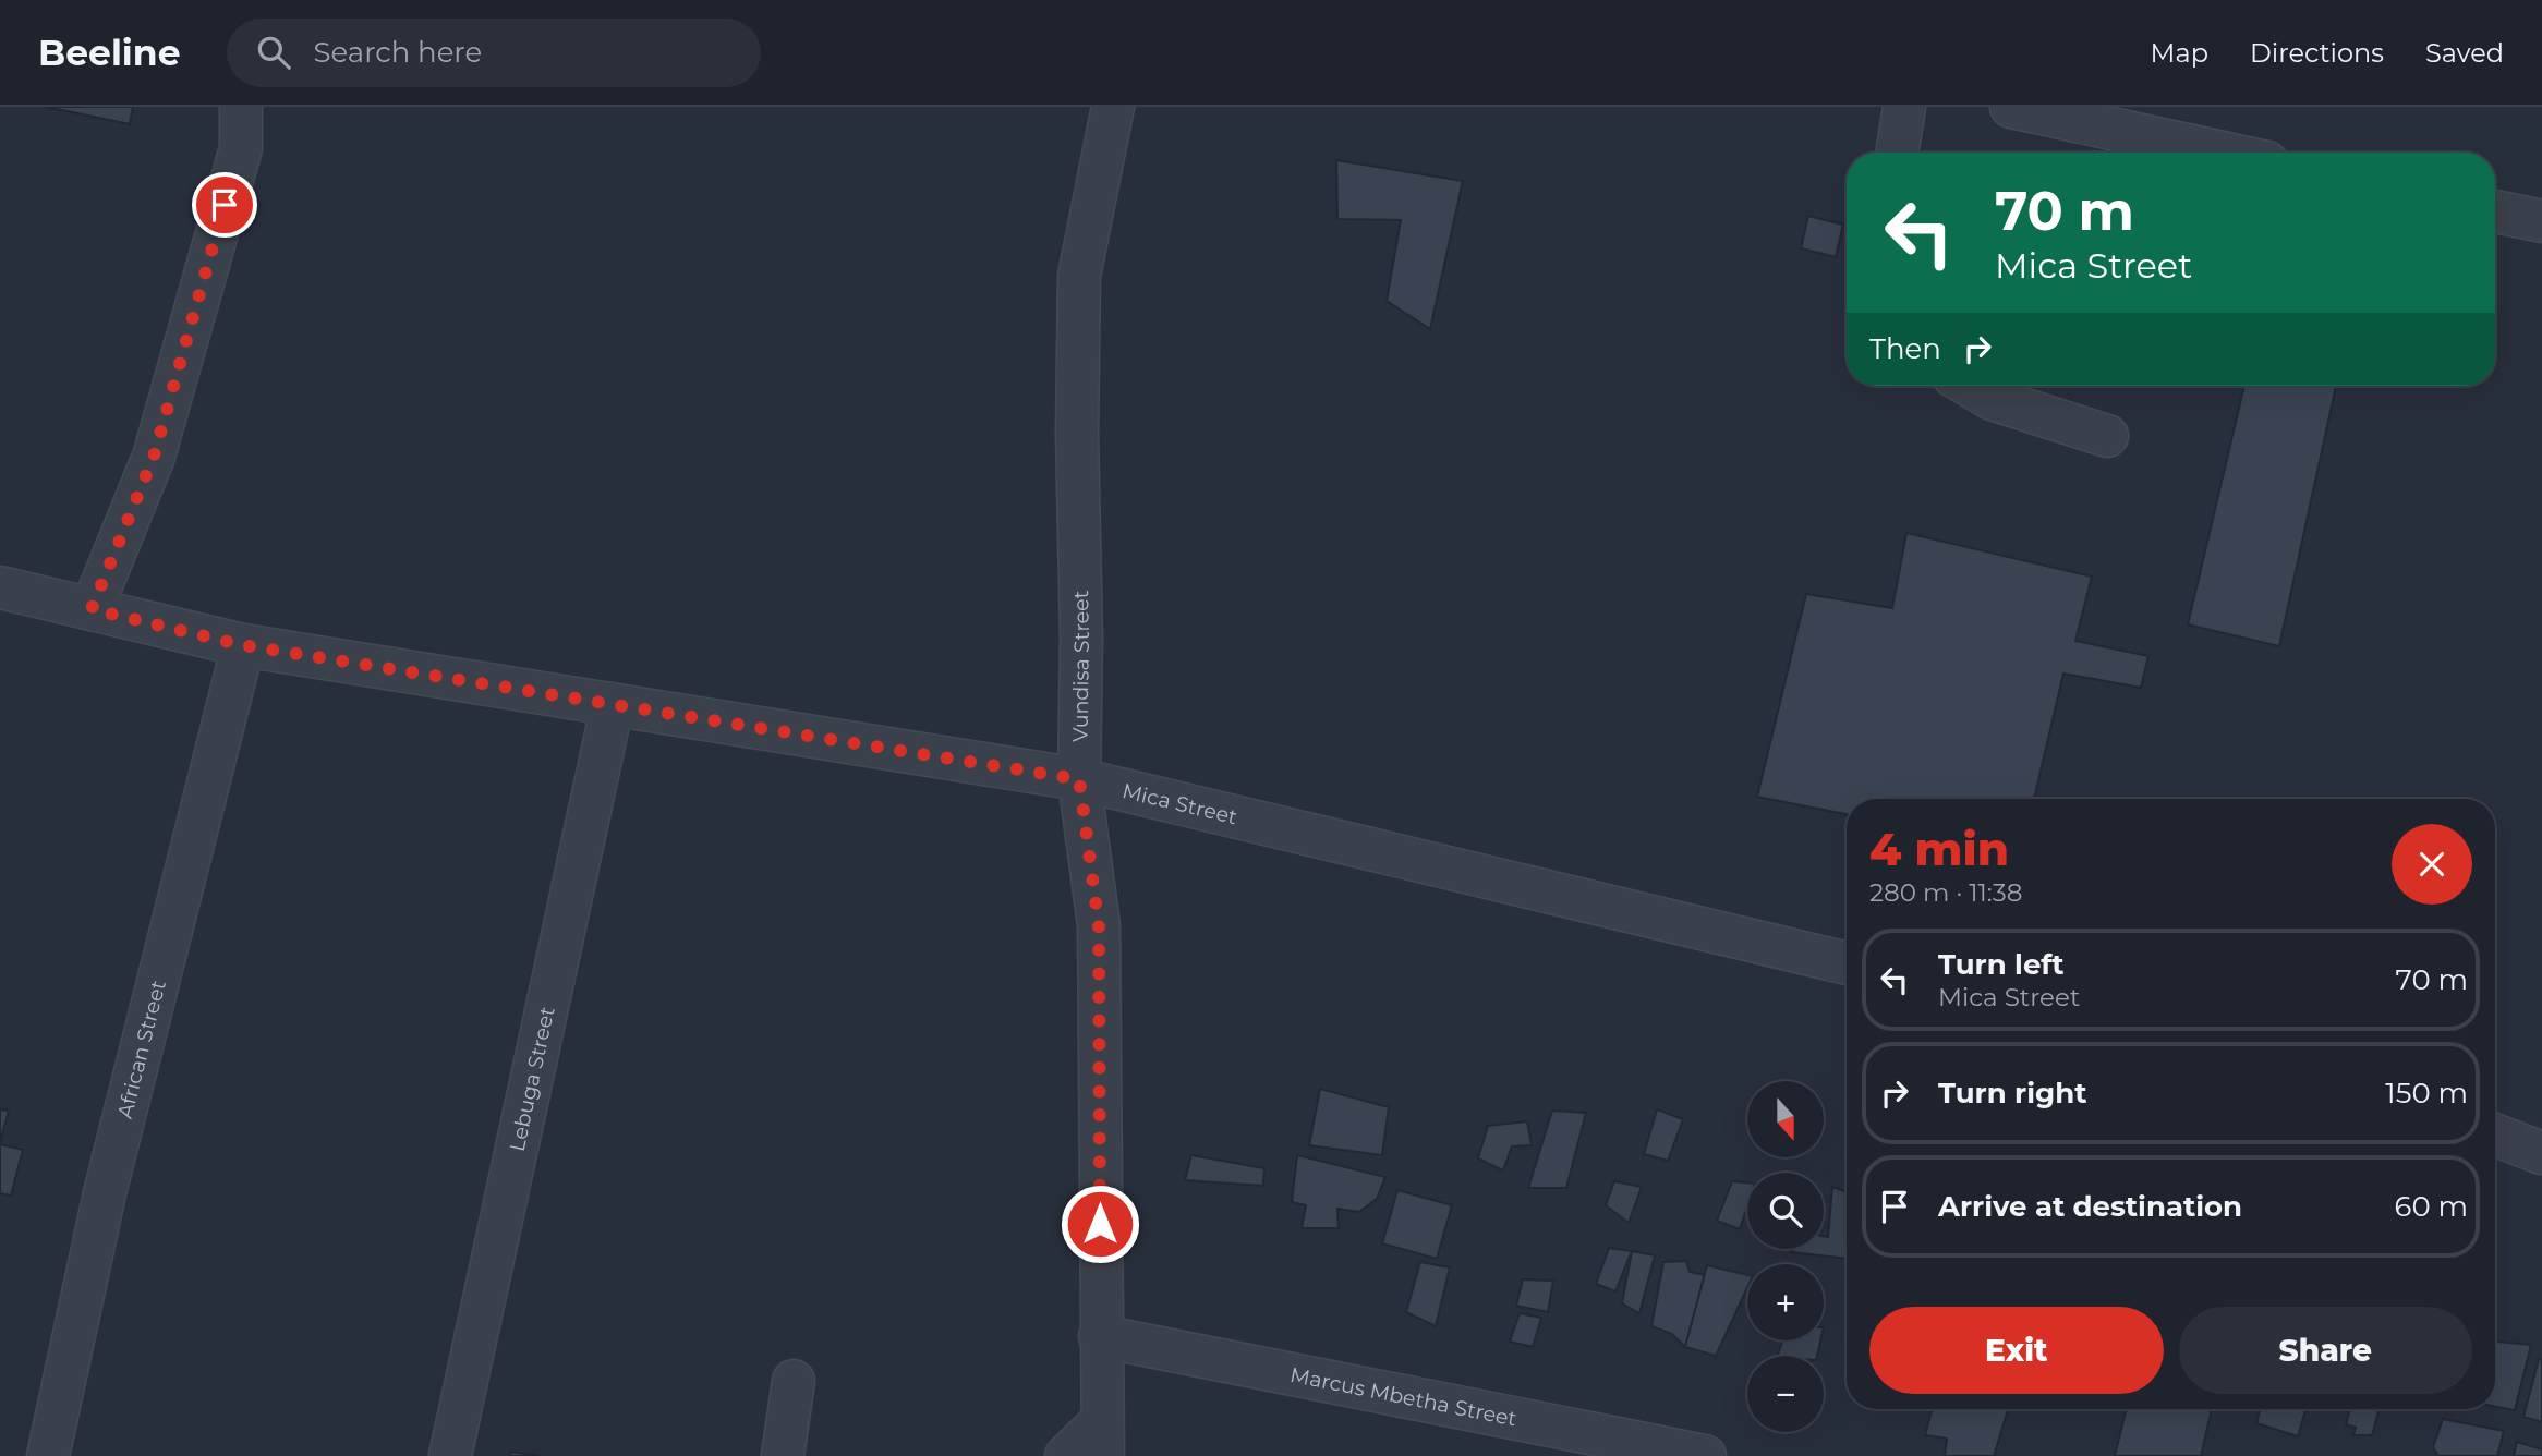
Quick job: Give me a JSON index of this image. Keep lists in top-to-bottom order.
{
  "streets": {
    "street": [
      "Vundisa Street",
      "Mica Street",
      "African Street",
      "Lebuga Street",
      "Marcus Mbetha Street"
    ]
  },
  "crossings": [
    ["Vundisa Street", "Mica Street"],
    ["Vundisa Street", "Marcus Mbetha Street"],
    ["Mica Street", "African Street"],
    ["Mica Street", "Lebuga Street"]
  ],
  "north": "bottom",
  "page": {
    "header": "Beeline",
    "search": "Search here",
    "nav": ["Map", "Directions", "Saved"],
    "turn": ["70 m", "Mica Street"],
    "then": "Then",
    "heading": ["4 min", "280 m · 11:38"],
    "list": [
      {
        "name": "Turn left",
        "note": "Mica Street",
        "value": "70 m"
      },
      {
        "name": "Turn right",
        "value": "150 m"
      },
      {
        "name": "Arrive at destination",
        "value": "60 m"
      }
    ],
    "map_buttons": ["+", "−"],
    "buttons": ["Exit", "Share"]
  }
}
